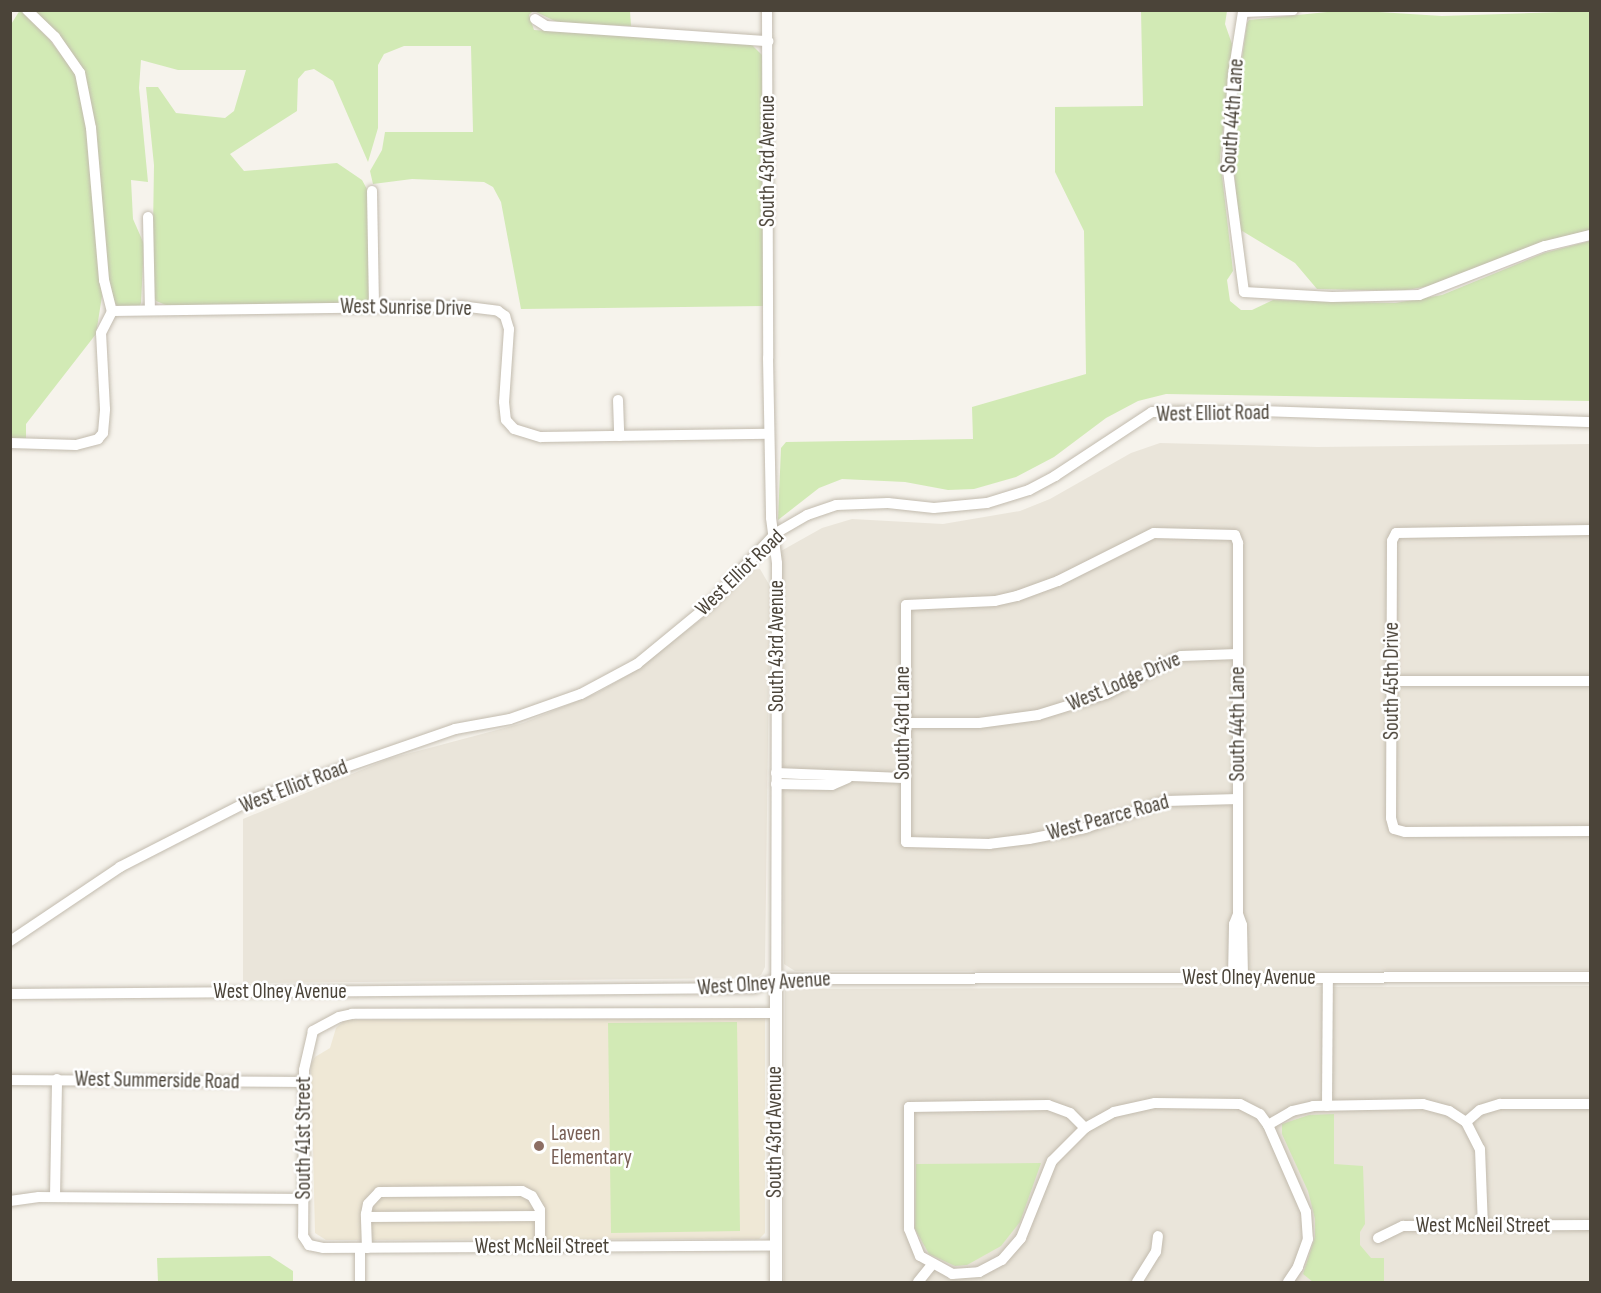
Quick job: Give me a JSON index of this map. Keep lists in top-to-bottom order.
{
  "streets": {
    "street": [
      "South 44th Lane",
      "South 43rd Avenue",
      "West Sunrise Drive",
      "West Elliot Road",
      "South 45th Drive",
      "West Lodge Drive",
      "South 43rd Lane",
      "West Pearce Road",
      "West Olney Avenue",
      "West Summerside Road",
      "South 41st Street",
      "West McNeil Street"
    ]
  },
  "crossings": [
    ["South 44th Lane", "West Lodge Drive"],
    ["South 44th Lane", "South 43rd Lane"],
    ["South 44th Lane", "West Pearce Road"],
    ["South 44th Lane", "West Olney Avenue"],
    ["South 43rd Avenue", "West Sunrise Drive"],
    ["South 43rd Avenue", "West Elliot Road"],
    ["South 43rd Avenue", "West Olney Avenue"],
    ["South 43rd Avenue", "South 41st Street"],
    ["South 43rd Avenue", "West McNeil Street"],
    ["West Lodge Drive", "South 43rd Lane"],
    ["South 43rd Lane", "West Pearce Road"],
    ["West Summerside Road", "South 41st Street"],
    ["South 41st Street", "West McNeil Street"]
  ],
  "places": ["Laveen Elementary"]
}
